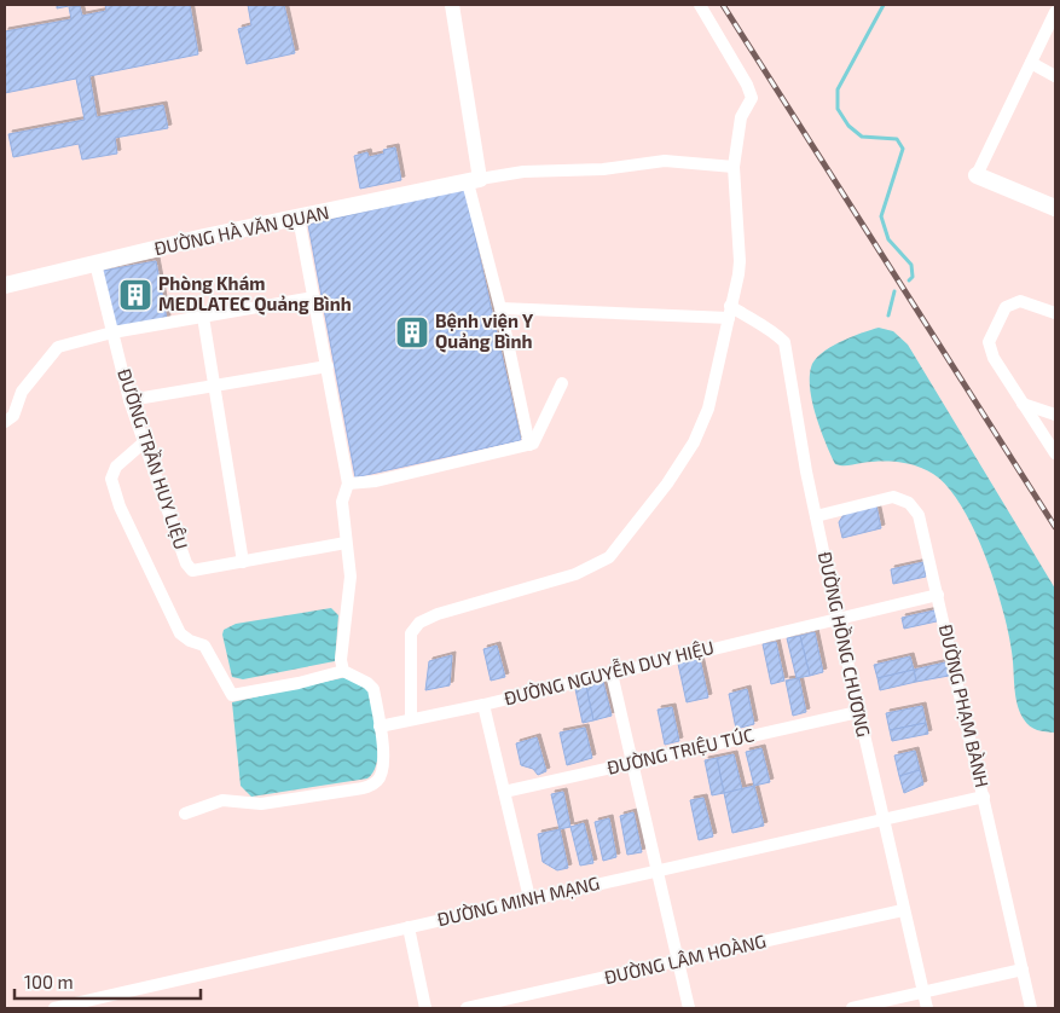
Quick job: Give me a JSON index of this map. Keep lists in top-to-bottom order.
{
  "streets": {
    "main road": ["ĐƯỜNG HÀ VĂN QUAN"],
    "street": [
      "ĐƯỜNG TRẦN HUY LIỆU",
      "ĐƯỜNG HỒNG CHƯƠNG",
      "ĐƯỜNG NGUYỄN DUY HIỆU",
      "ĐƯỜNG PHẠM BÀNH",
      "ĐƯỜNG TRIỆU TÚC",
      "ĐƯỜNG MINH MẠNG",
      "ĐƯỜNG LÂM HOÀNG"
    ]
  },
  "crossings": [
    ["ĐƯỜNG HÀ VĂN QUAN", "ĐƯỜNG TRẦN HUY LIỆU"],
    ["ĐƯỜNG HỒNG CHƯƠNG", "ĐƯỜNG NGUYỄN DUY HIỆU"],
    ["ĐƯỜNG HỒNG CHƯƠNG", "ĐƯỜNG PHẠM BÀNH"],
    ["ĐƯỜNG HỒNG CHƯƠNG", "ĐƯỜNG TRIỆU TÚC"],
    ["ĐƯỜNG HỒNG CHƯƠNG", "ĐƯỜNG MINH MẠNG"],
    ["ĐƯỜNG HỒNG CHƯƠNG", "ĐƯỜNG LÂM HOÀNG"],
    ["ĐƯỜNG NGUYỄN DUY HIỆU", "ĐƯỜNG PHẠM BÀNH"],
    ["ĐƯỜNG PHẠM BÀNH", "ĐƯỜNG MINH MẠNG"]
  ],
  "places": {
    "building": ["Phòng Khám MEDLATEC Quảng Bình", "Bệnh viện Y Quảng Bình"]
  },
  "scale_bar": "100 m"
}
